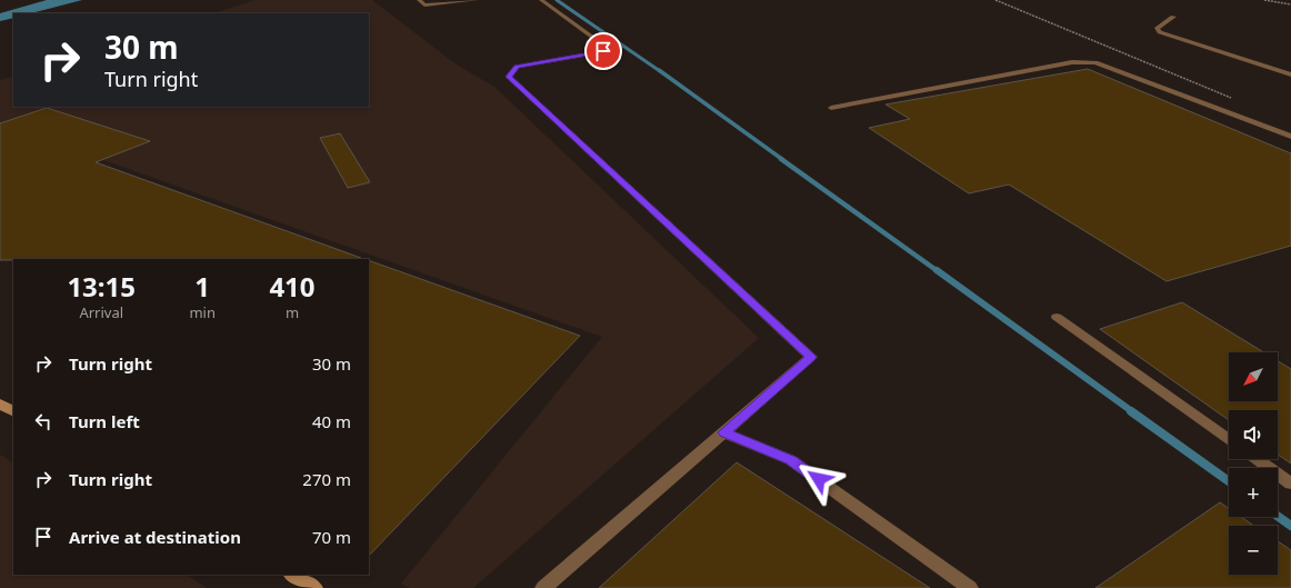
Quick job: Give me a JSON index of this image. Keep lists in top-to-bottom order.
{
  "north": "bottom left",
  "page": {
    "turn": ["30 m", "Turn right"],
    "eta": [
      "13:15",
      "Arrival",
      "1",
      "min",
      "410",
      "m"
    ],
    "list": [
      {
        "name": "Turn right",
        "value": "30 m"
      },
      {
        "name": "Turn left",
        "value": "40 m"
      },
      {
        "name": "Turn right",
        "value": "270 m"
      },
      {
        "name": "Arrive at destination",
        "value": "70 m"
      }
    ],
    "map_buttons": ["+", "−"]
  }
}
